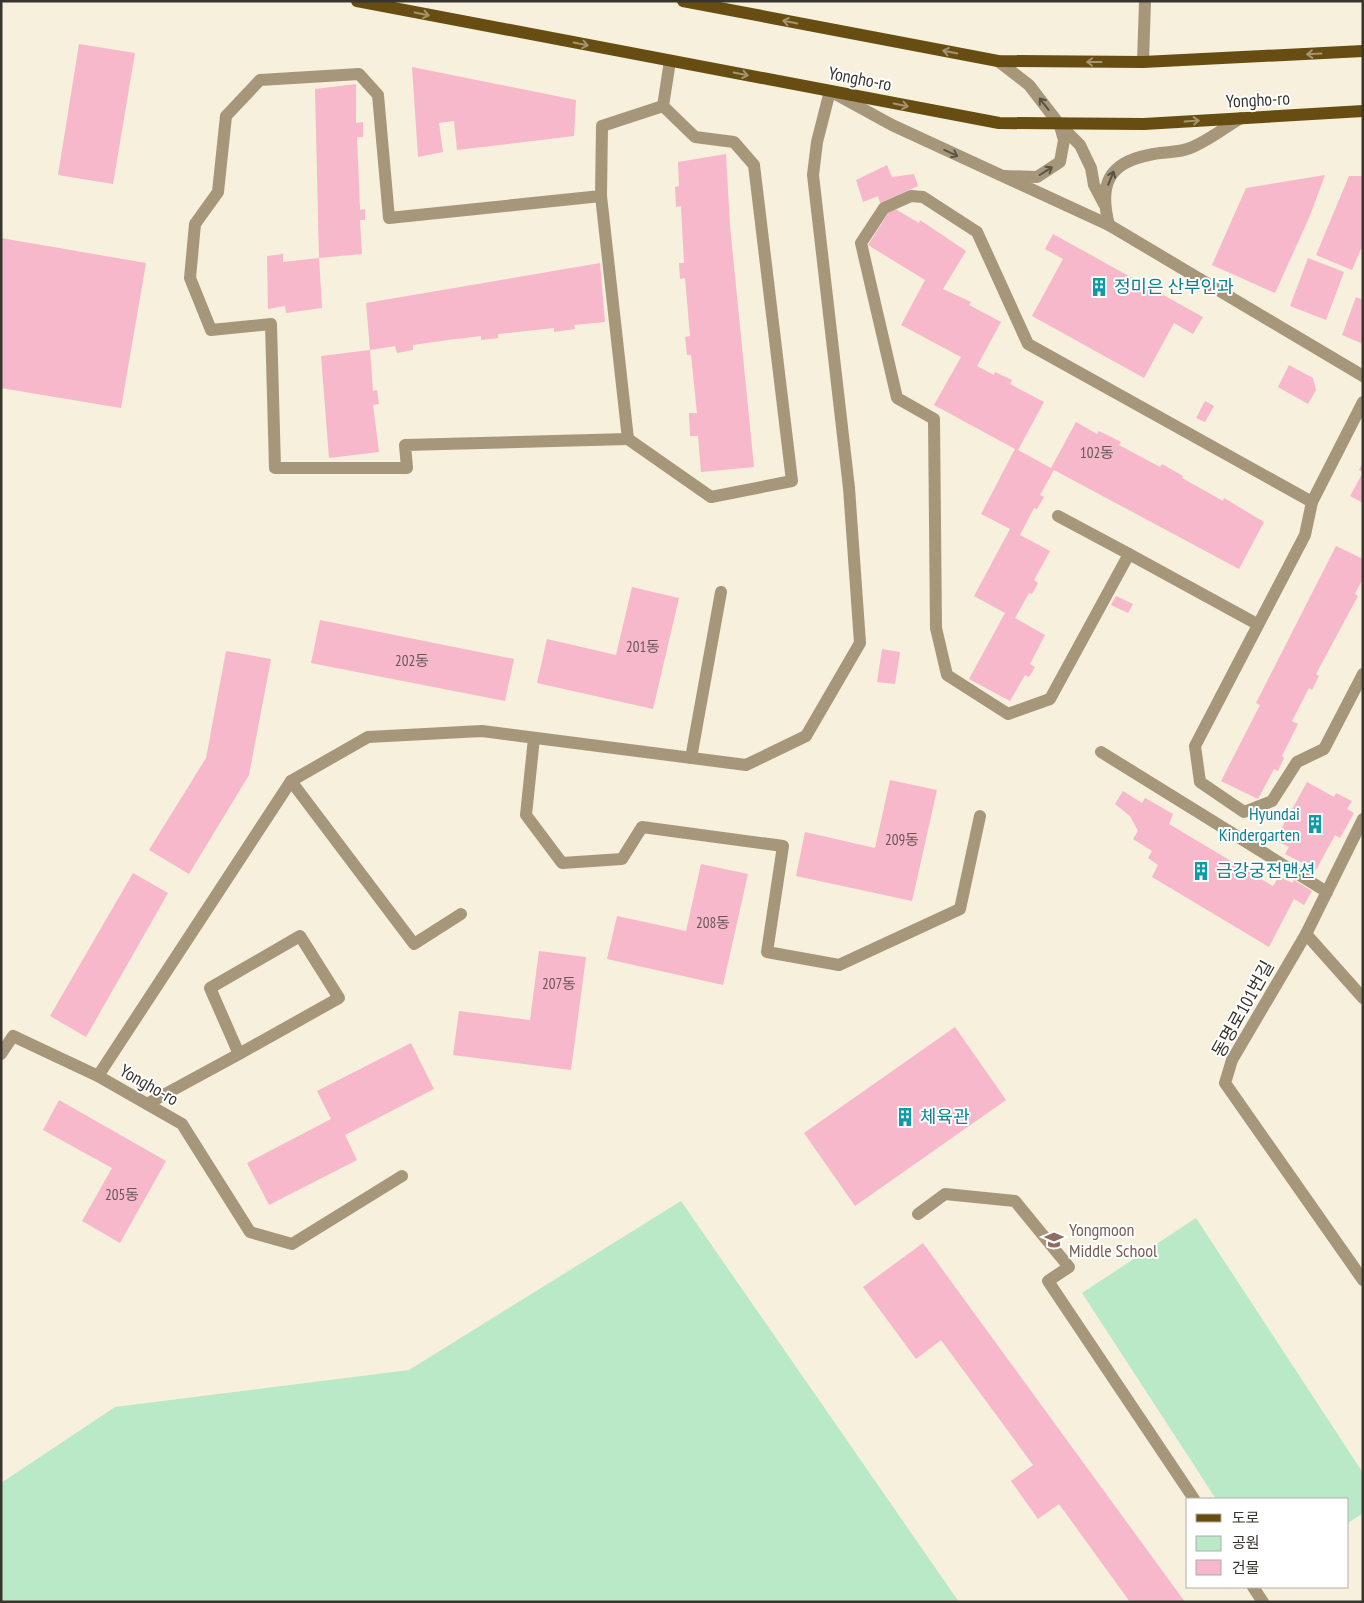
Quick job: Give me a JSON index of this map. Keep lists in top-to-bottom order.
{
  "streets": {
    "main road": ["Yongho-ro"],
    "street": ["동명로101번길"]
  },
  "places": {
    "building": [
      "정미은 산부인과",
      "Hyundai Kindergarten",
      "금강궁전맨션",
      "체육관"
    ],
    "school or university": ["Yongmoon Middle School"]
  },
  "house_numbers": [
    "102동",
    "201동",
    "202동",
    "209동",
    "208동",
    "207동",
    "205동"
  ],
  "legend": ["도로", "공원", "건물"]
}
